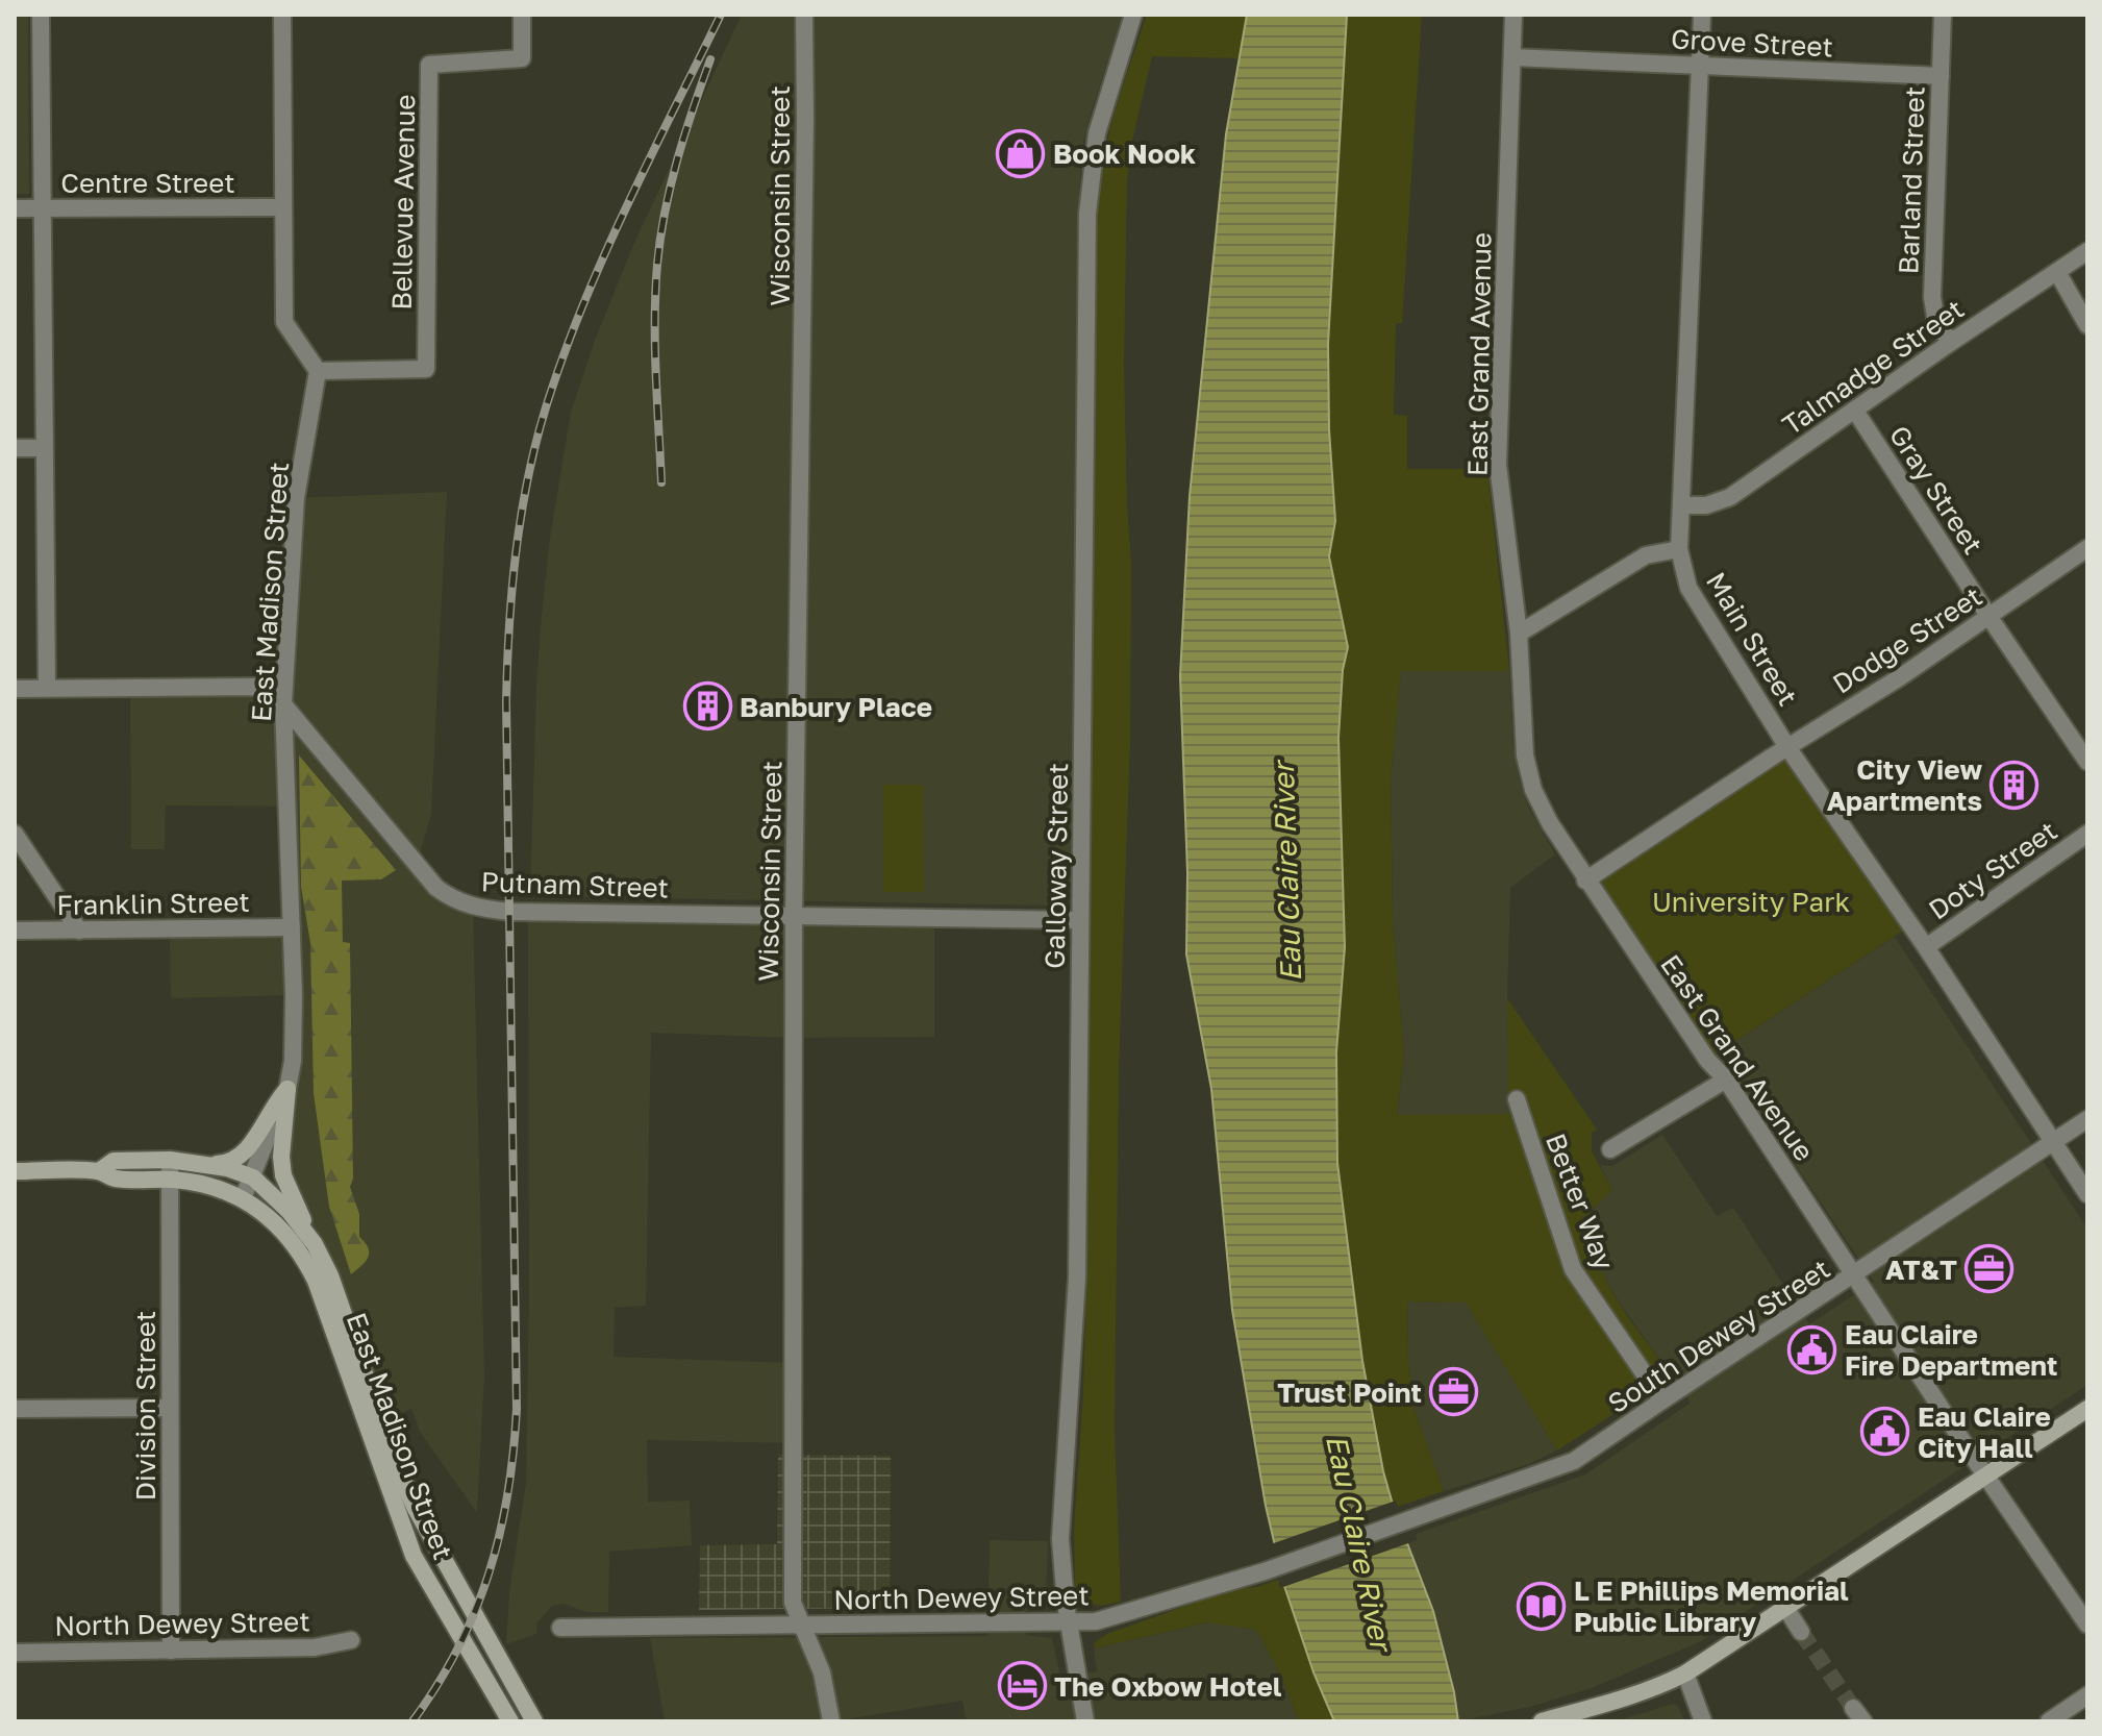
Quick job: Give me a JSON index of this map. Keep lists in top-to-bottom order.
{
  "streets": {
    "main road": ["East Madison Street"],
    "street": [
      "Grove Street",
      "Barland Street",
      "Centre Street",
      "Wisconsin Street",
      "Bellevue Avenue",
      "East Grand Avenue",
      "Talmadge Street",
      "Gray Street",
      "Main Street",
      "Dodge Street",
      "Galloway Street",
      "Doty Street",
      "Putnam Street",
      "Franklin Street",
      "Better Way",
      "South Dewey Street",
      "Division Street",
      "North Dewey Street"
    ]
  },
  "crossings": [
    ["Grove Street", "Barland Street"],
    ["Grove Street", "East Grand Avenue"],
    ["Grove Street", "Main Street"],
    ["Barland Street", "Talmadge Street"],
    ["Wisconsin Street", "Putnam Street"],
    ["Wisconsin Street", "North Dewey Street"],
    ["Bellevue Avenue", "East Madison Street"],
    ["East Grand Avenue", "Dodge Street"],
    ["East Grand Avenue", "South Dewey Street"],
    ["Talmadge Street", "Gray Street"],
    ["Talmadge Street", "Main Street"],
    ["Gray Street", "Dodge Street"],
    ["East Madison Street", "Putnam Street"],
    ["East Madison Street", "Franklin Street"],
    ["Main Street", "Dodge Street"],
    ["Main Street", "Doty Street"],
    ["Main Street", "South Dewey Street"],
    ["Galloway Street", "Putnam Street"],
    ["Galloway Street", "North Dewey Street"],
    ["Better Way", "South Dewey Street"],
    ["South Dewey Street", "North Dewey Street"],
    ["Division Street", "North Dewey Street"]
  ],
  "water": ["Eau Claire River"],
  "parks": ["University Park"],
  "places": {
    "shop": ["Book Nook"],
    "building": ["Banbury Place", "City View Apartments"],
    "office": ["AT&T", "Trust Point"],
    "public building": ["Eau Claire Fire Department", "Eau Claire City Hall"],
    "library": ["L E Phillips Memorial Public Library"],
    "hotel": ["The Oxbow Hotel"]
  }
}
